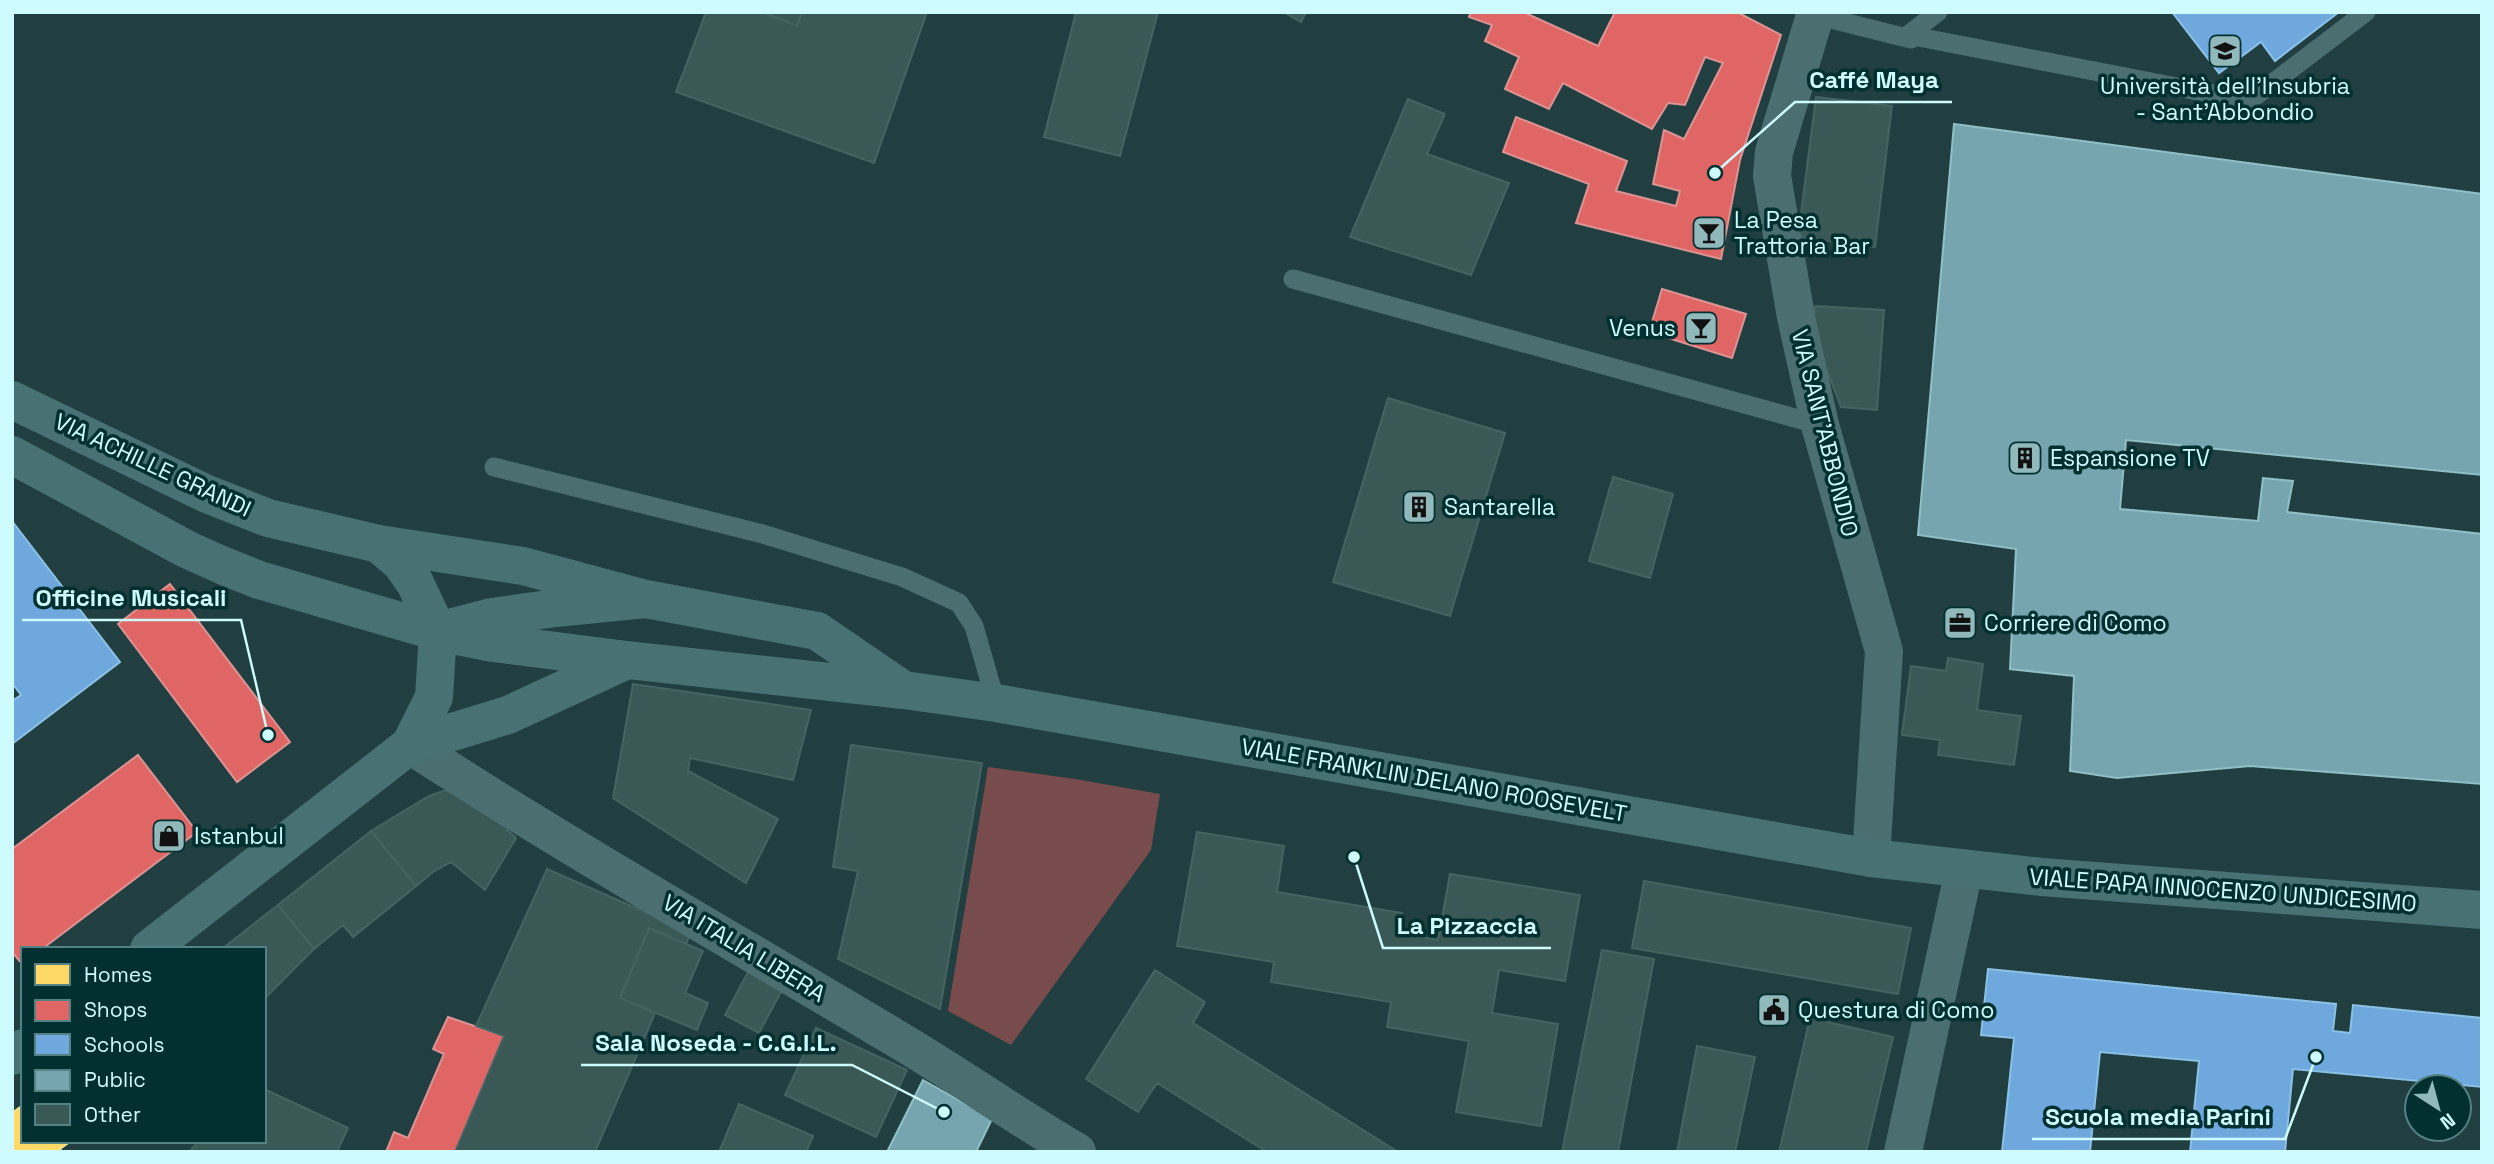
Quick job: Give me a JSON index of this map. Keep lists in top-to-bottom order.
{
  "streets": {
    "main road": ["VIA ACHILLE GRANDI", "VIALE FRANKLIN DELANO ROOSEVELT", "VIALE PAPA INNOCENZO UNDICESIMO"],
    "street": ["VIA SANT'ABBONDIO", "VIA ITALIA LIBERA"]
  },
  "crossings": [
    ["VIA SANT'ABBONDIO", "VIALE FRANKLIN DELANO ROOSEVELT"],
    ["VIA ACHILLE GRANDI", "VIALE FRANKLIN DELANO ROOSEVELT"],
    ["VIALE FRANKLIN DELANO ROOSEVELT", "VIALE PAPA INNOCENZO UNDICESIMO"]
  ],
  "places": {
    "school or university": ["Università dell'Insubria - Sant'Abbondio"],
    "other": [
      "Caffé Maya",
      "Officine Musicali",
      "La Pizzaccia",
      "Scuola media Parini",
      "Sala Noseda - C.G.I.L."
    ],
    "bar": ["La Pesa Trattoria Bar", "Venus"],
    "building": ["Espansione TV", "Santarella"],
    "office": ["Corriere di Como"],
    "shop": ["Istanbul"],
    "public building": ["Questura di Como"]
  },
  "legend": [
    "Homes",
    "Shops",
    "Schools",
    "Public",
    "Other"
  ],
  "north": "bottom right"
}
